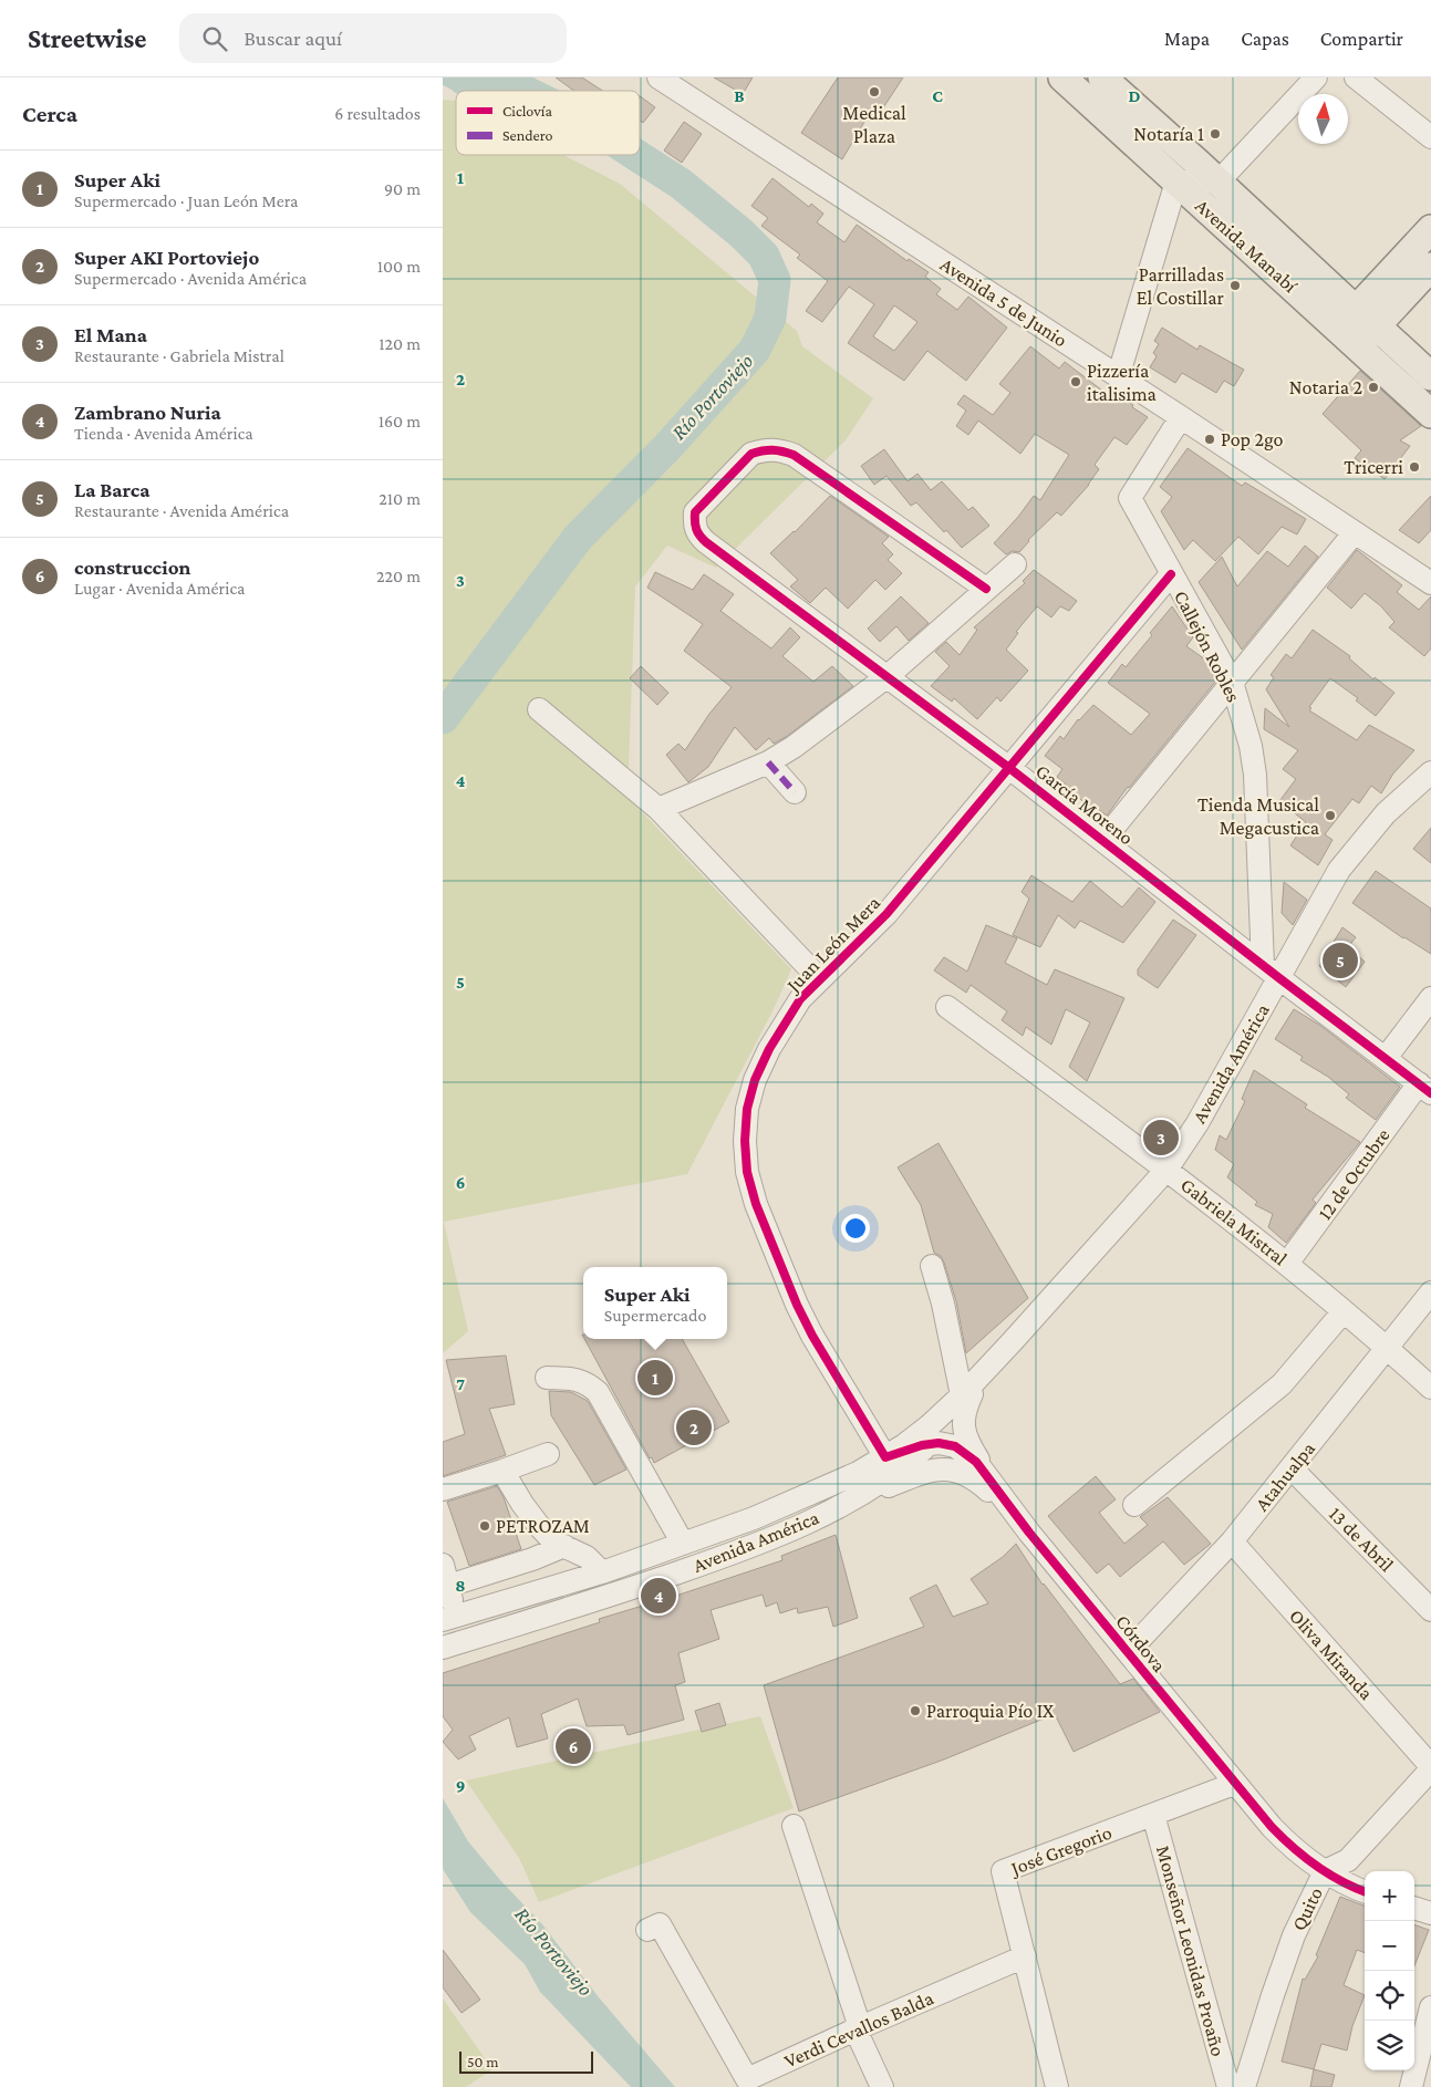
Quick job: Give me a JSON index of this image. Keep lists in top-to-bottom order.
{
  "streets": {
    "main road": ["Avenida Manabí"],
    "street": [
      "Avenida 5 de Junio",
      "Callejón Robles",
      "García Moreno",
      "Juan León Mera",
      "Avenida América",
      "12 de Octubre",
      "Gabriela Mistral",
      "Atahualpa",
      "13 de Abril",
      "Córdova",
      "Oliva Miranda",
      "José Gregorio",
      "Quito",
      "Monseñor Leonidas Proaño",
      "Verdi Cevallos Balda"
    ]
  },
  "crossings": [
    ["Avenida 5 de Junio", "Callejón Robles"],
    ["Callejón Robles", "García Moreno"],
    ["Callejón Robles", "Juan León Mera"],
    ["Callejón Robles", "Avenida América"],
    ["García Moreno", "Juan León Mera"],
    ["García Moreno", "Avenida América"],
    ["García Moreno", "12 de Octubre"],
    ["Juan León Mera", "Avenida América"],
    ["Juan León Mera", "Córdova"],
    ["Avenida América", "Gabriela Mistral"],
    ["Avenida América", "Córdova"],
    ["12 de Octubre", "Gabriela Mistral"],
    ["Gabriela Mistral", "Atahualpa"],
    ["Atahualpa", "13 de Abril"],
    ["Atahualpa", "Córdova"],
    ["Atahualpa", "Oliva Miranda"],
    ["Córdova", "José Gregorio"],
    ["Córdova", "Quito"],
    ["Oliva Miranda", "Quito"],
    ["José Gregorio", "Monseñor Leonidas Proaño"],
    ["José Gregorio", "Verdi Cevallos Balda"]
  ],
  "water": ["Río Portoviejo"],
  "places": [
    "Medical Plaza",
    "Notaría 1",
    "Parrilladas El Costillar",
    "Pizzería italisima",
    "Notaria 2",
    "Pop 2go",
    "Tricerri",
    "Tienda Musical Megacustica",
    "PETROZAM",
    "Parroquia Pío IX"
  ],
  "legend": ["Ciclovía", "Sendero"],
  "scale_bar": "50 m",
  "north": "top",
  "page": {
    "header": "Streetwise",
    "search": "Buscar aquí",
    "nav": ["Mapa", "Capas", "Compartir"],
    "heading": ["Cerca", "6 resultados"],
    "list": [
      {
        "mark": "1",
        "name": "Super Aki",
        "note": "Supermercado · Juan León Mera",
        "value": "90 m"
      },
      {
        "mark": "2",
        "name": "Super AKI Portoviejo",
        "note": "Supermercado · Avenida América",
        "value": "100 m"
      },
      {
        "mark": "3",
        "name": "El Mana",
        "note": "Restaurante · Gabriela Mistral",
        "value": "120 m"
      },
      {
        "mark": "4",
        "name": "Zambrano Nuria",
        "note": "Tienda · Avenida América",
        "value": "160 m"
      },
      {
        "mark": "5",
        "name": "La Barca",
        "note": "Restaurante · Avenida América",
        "value": "210 m"
      },
      {
        "mark": "6",
        "name": "construccion",
        "note": "Lugar · Avenida América",
        "value": "220 m"
      }
    ],
    "pins": [
      "5",
      "3",
      "1",
      "2",
      "4",
      "6"
    ],
    "popup": ["Super Aki", "Supermercado"],
    "map_buttons": ["+", "−"],
    "scale": "50 m"
  },
  "grid": {
    "columns": ["B", "C", "D"],
    "rows": [
      "1",
      "2",
      "3",
      "4",
      "5",
      "6",
      "7",
      "8",
      "9"
    ]
  }
}
